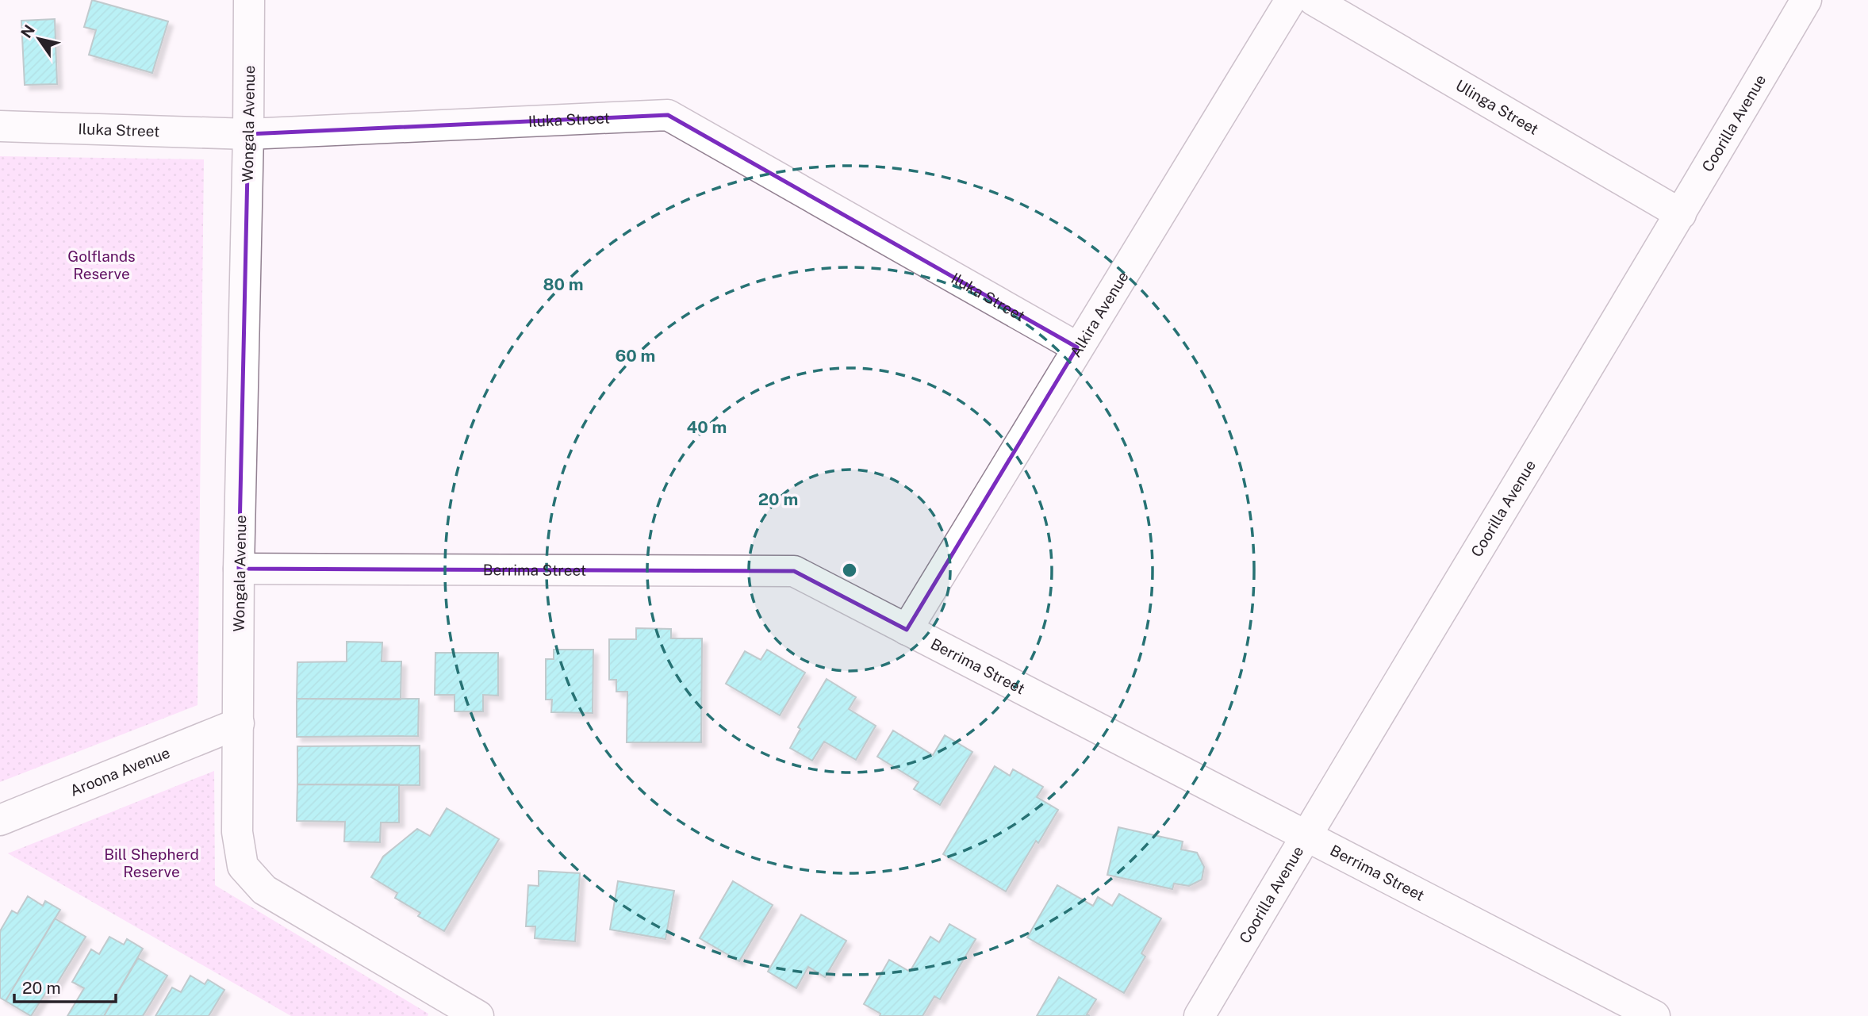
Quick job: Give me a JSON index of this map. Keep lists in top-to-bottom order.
{
  "streets": {
    "street": [
      "Ulinga Street",
      "Iluka Street",
      "Coorilla Avenue",
      "Wongala Avenue",
      "Alkira Avenue",
      "Berrima Street",
      "Aroona Avenue"
    ]
  },
  "crossings": [
    ["Ulinga Street", "Coorilla Avenue"],
    ["Iluka Street", "Wongala Avenue"],
    ["Iluka Street", "Alkira Avenue"],
    ["Coorilla Avenue", "Berrima Street"],
    ["Wongala Avenue", "Berrima Street"],
    ["Wongala Avenue", "Aroona Avenue"],
    ["Alkira Avenue", "Berrima Street"]
  ],
  "parks": ["Golflands Reserve", "Bill Shepherd Reserve"],
  "scale_bar": "20 m",
  "north": "top left",
  "rings": [
    "80 m",
    "60 m",
    "40 m",
    "20 m"
  ]
}
